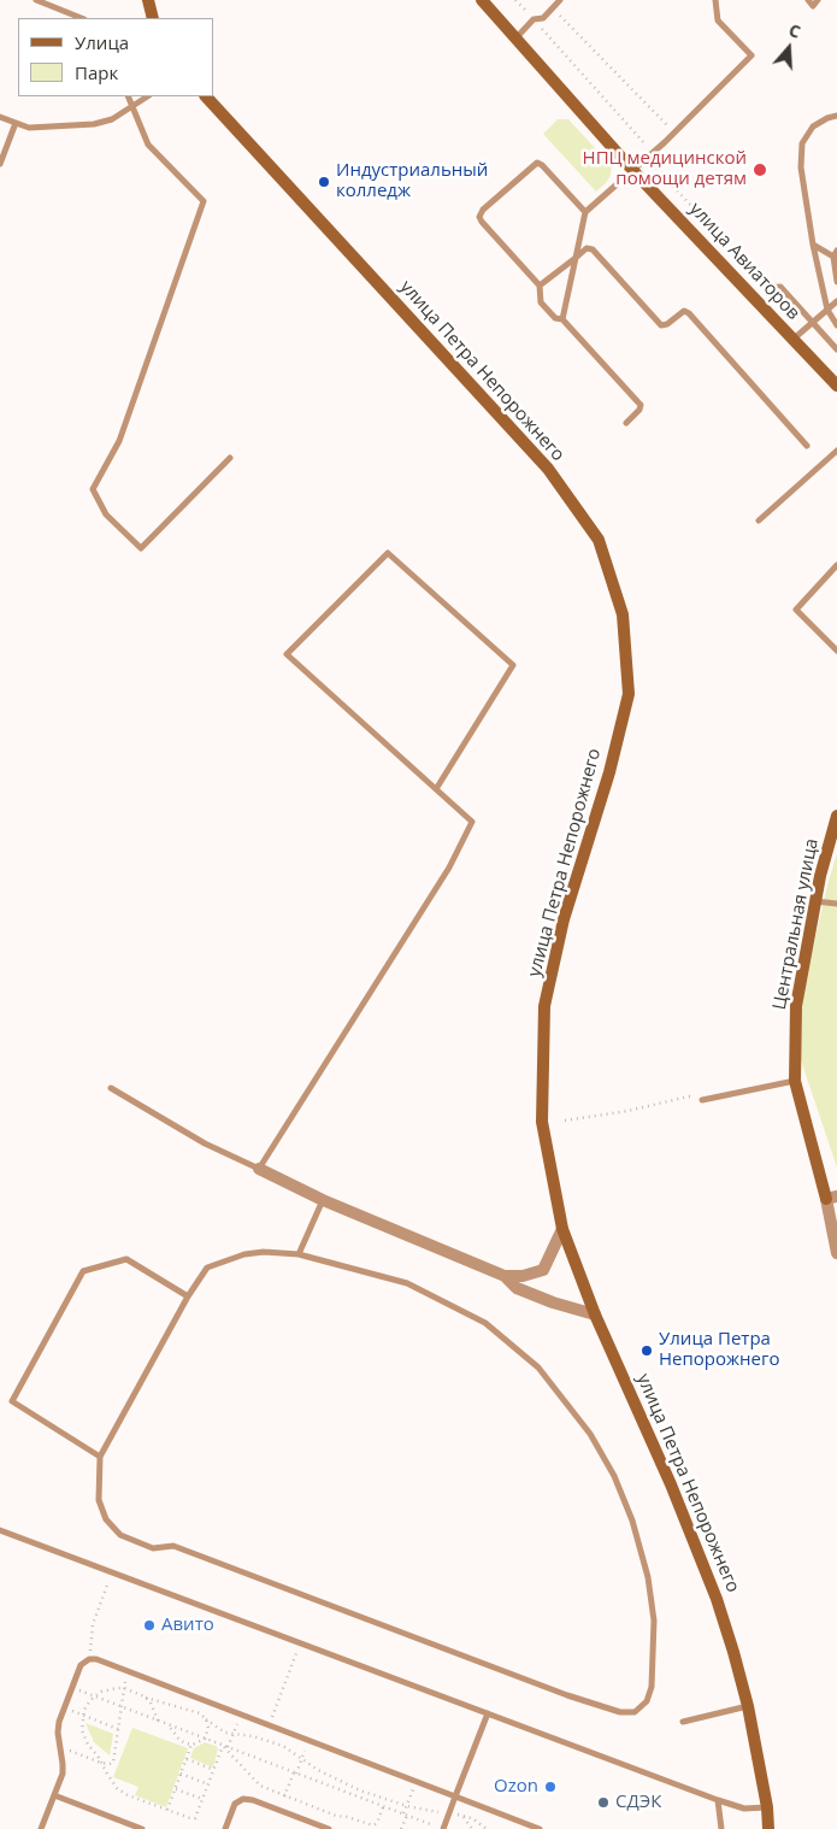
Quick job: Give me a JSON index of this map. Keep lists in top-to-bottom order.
{
  "streets": {
    "street": ["улица Авиаторов", "улица Петра Непорожнего", "Центральная улица"]
  },
  "places": [
    "НПЦ медицинской помощи детям",
    "Индустриальный колледж",
    "Улица Петра Непорожнего",
    "Авито",
    "Ozon",
    "СДЭК"
  ],
  "legend": ["Улица", "Парк"],
  "north": "top"
}
